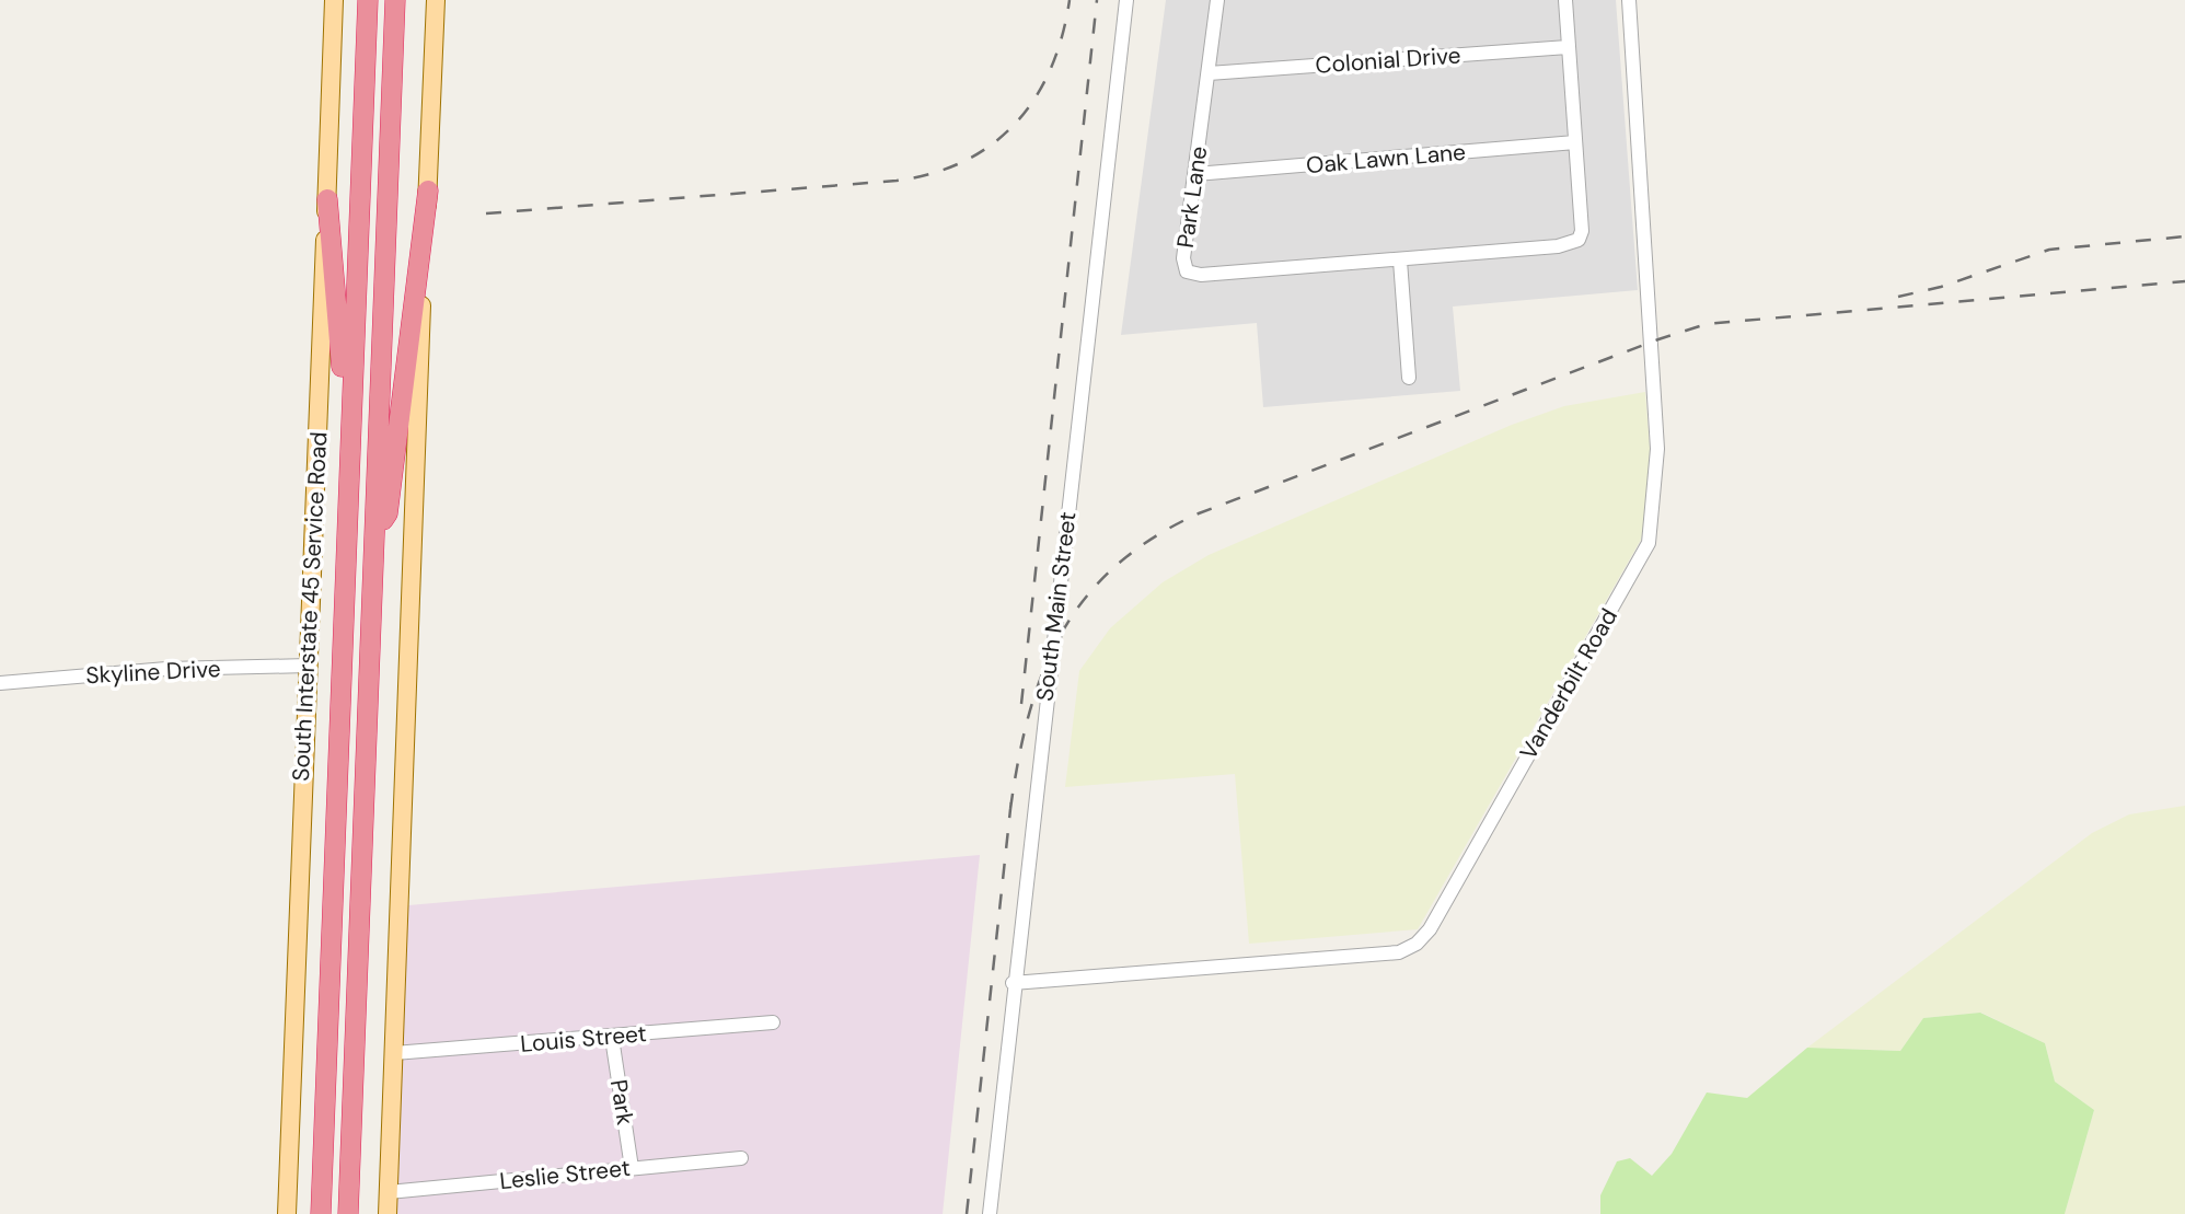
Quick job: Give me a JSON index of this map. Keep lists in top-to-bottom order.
{
  "streets": {
    "main road": ["South Interstate 45 Service Road"],
    "street": [
      "Colonial Drive",
      "Oak Lawn Lane",
      "Park Lane",
      "South Main Street",
      "Skyline Drive",
      "Vanderbilt Road",
      "Louis Street",
      "Park",
      "Leslie Street"
    ]
  },
  "crossings": [
    ["Colonial Drive", "Park Lane"],
    ["Oak Lawn Lane", "Park Lane"],
    ["South Interstate 45 Service Road", "Skyline Drive"],
    ["South Main Street", "Vanderbilt Road"],
    ["Louis Street", "Park"],
    ["Park", "Leslie Street"]
  ]
}
